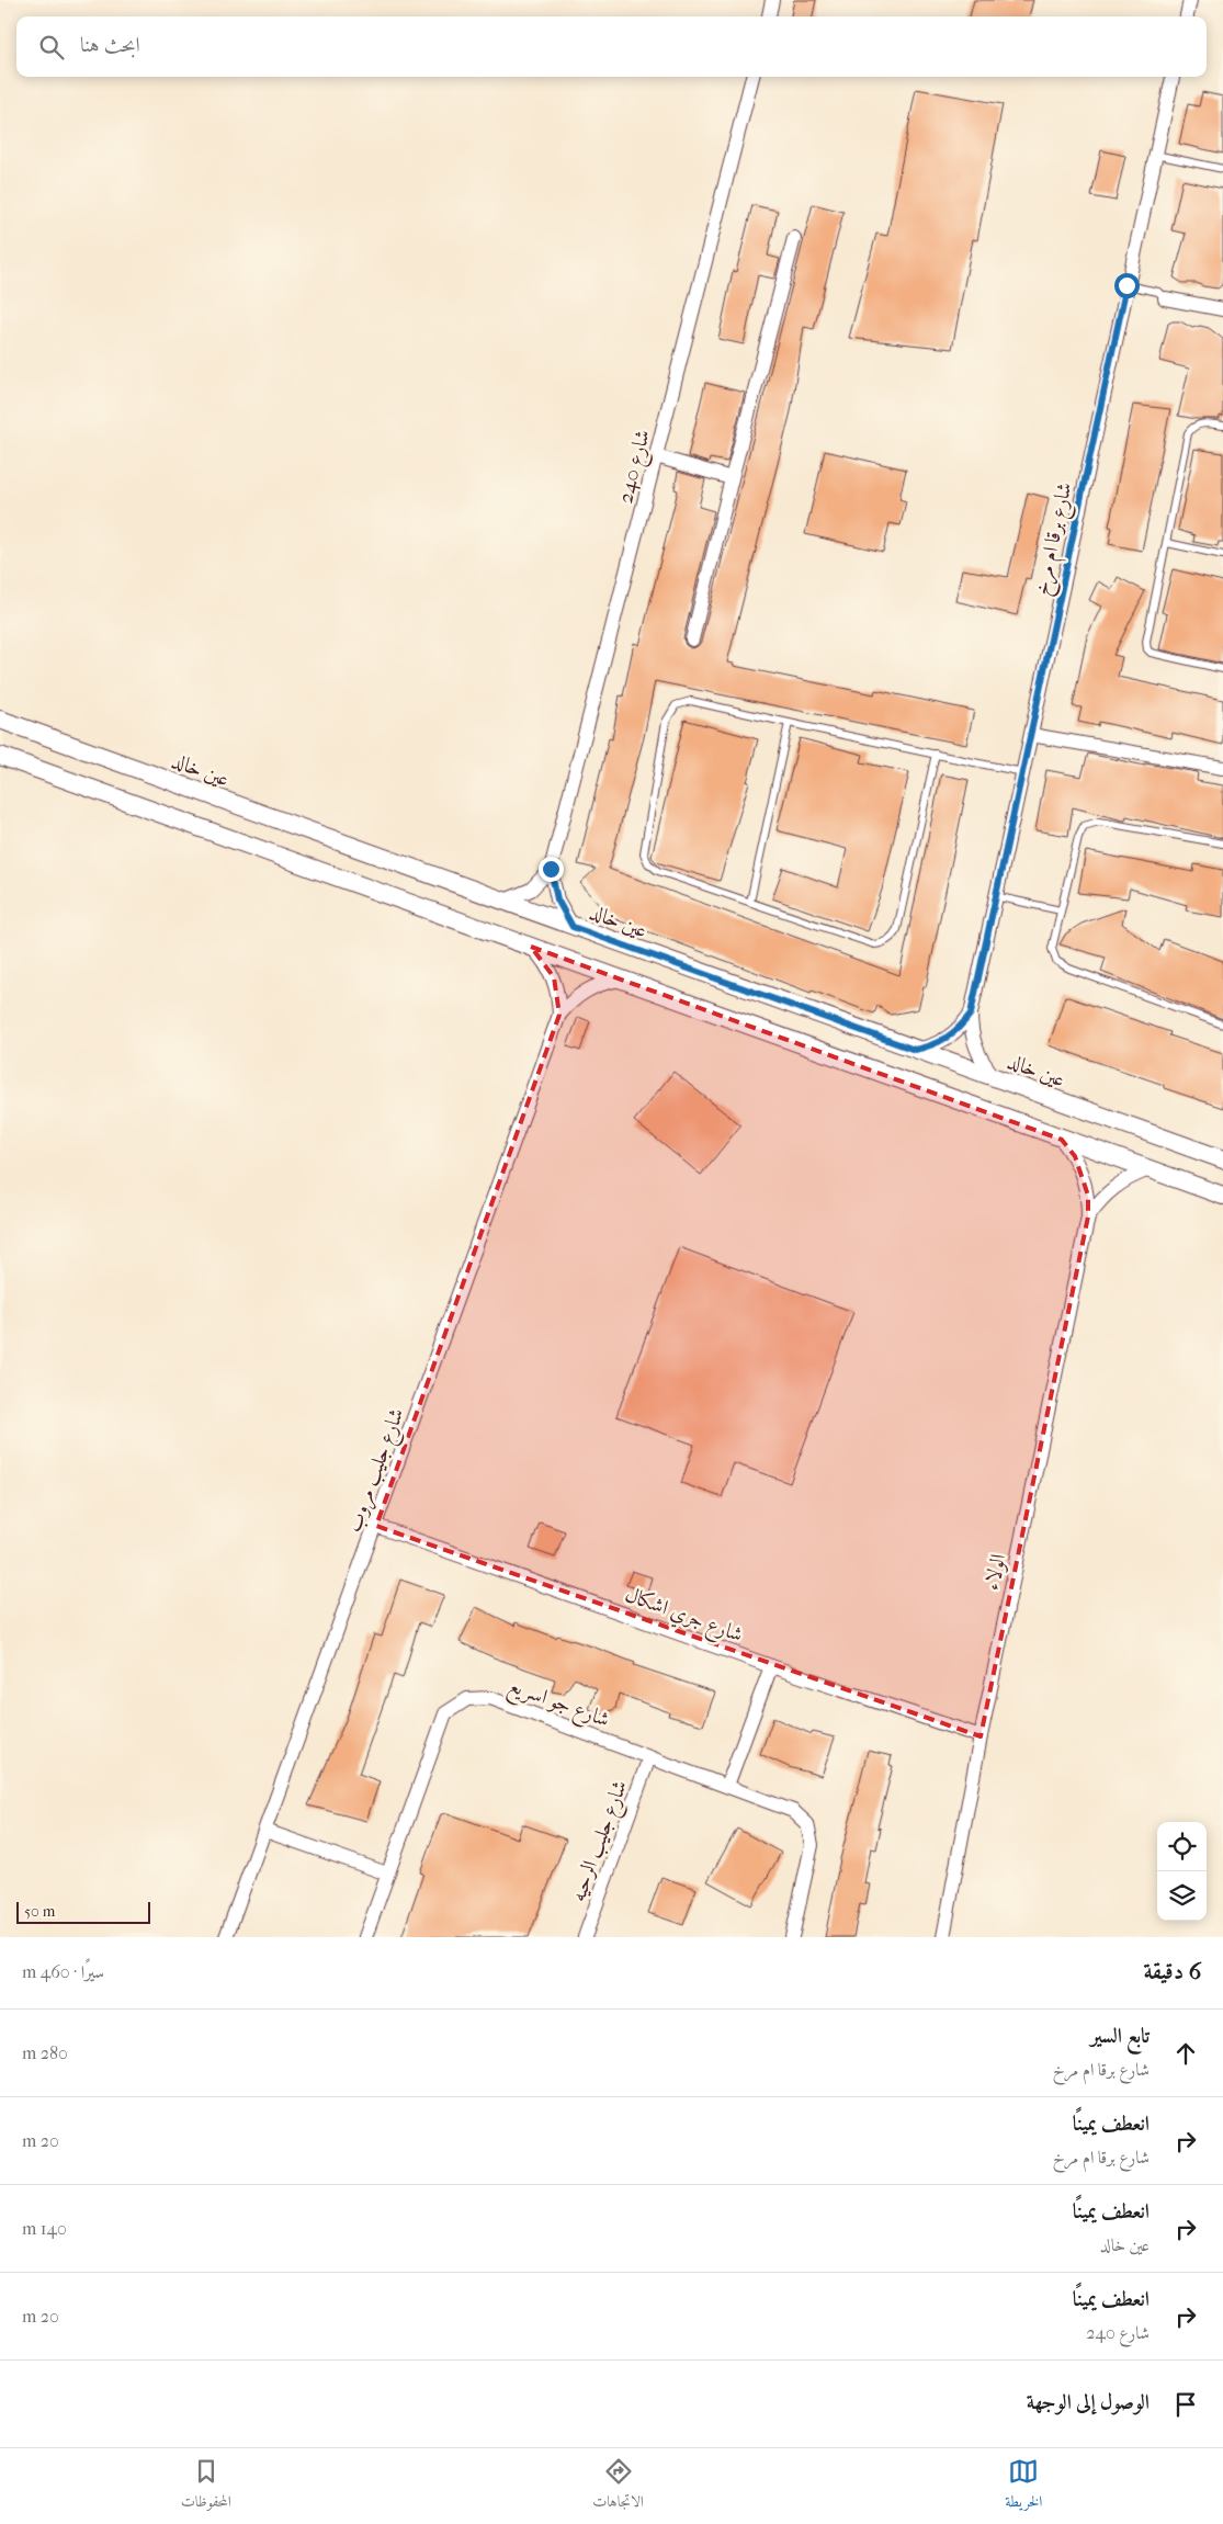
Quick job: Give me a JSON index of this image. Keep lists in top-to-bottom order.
{
  "streets": {
    "street": [
      "شارع 240",
      "شارع برقا ام مرخ",
      "عين خالد",
      "شارع جليب مروب",
      "الولاء",
      "شارع جري اشكال",
      "شارع جو اسريع",
      "شارع جليب الرحيه"
    ]
  },
  "crossings": [
    ["شارع 240", "عين خالد"],
    ["شارع برقا ام مرخ", "عين خالد"],
    ["شارع جليب مروب", "شارع جري اشكال"],
    ["الولاء", "شارع جري اشكال"],
    ["شارع جو اسريع", "شارع جليب الرحيه"]
  ],
  "scale_bar": "50 m",
  "page": {
    "search": "ابحث هنا",
    "scale": "50 m",
    "heading": ["6 دقيقة", "سيرًا · 460 m"],
    "list": [
      ["تابع السير", "شارع برقا ام مرخ", "280 m"],
      ["انعطف يمينًا", "شارع برقا ام مرخ", "20 m"],
      ["انعطف يمينًا", "عين خالد", "140 m"],
      ["انعطف يمينًا", "شارع 240", "20 m"],
      "الوصول إلى الوجهة"
    ],
    "nav": ["الخريطة", "الاتجاهات", "المحفوظات"]
  }
}
